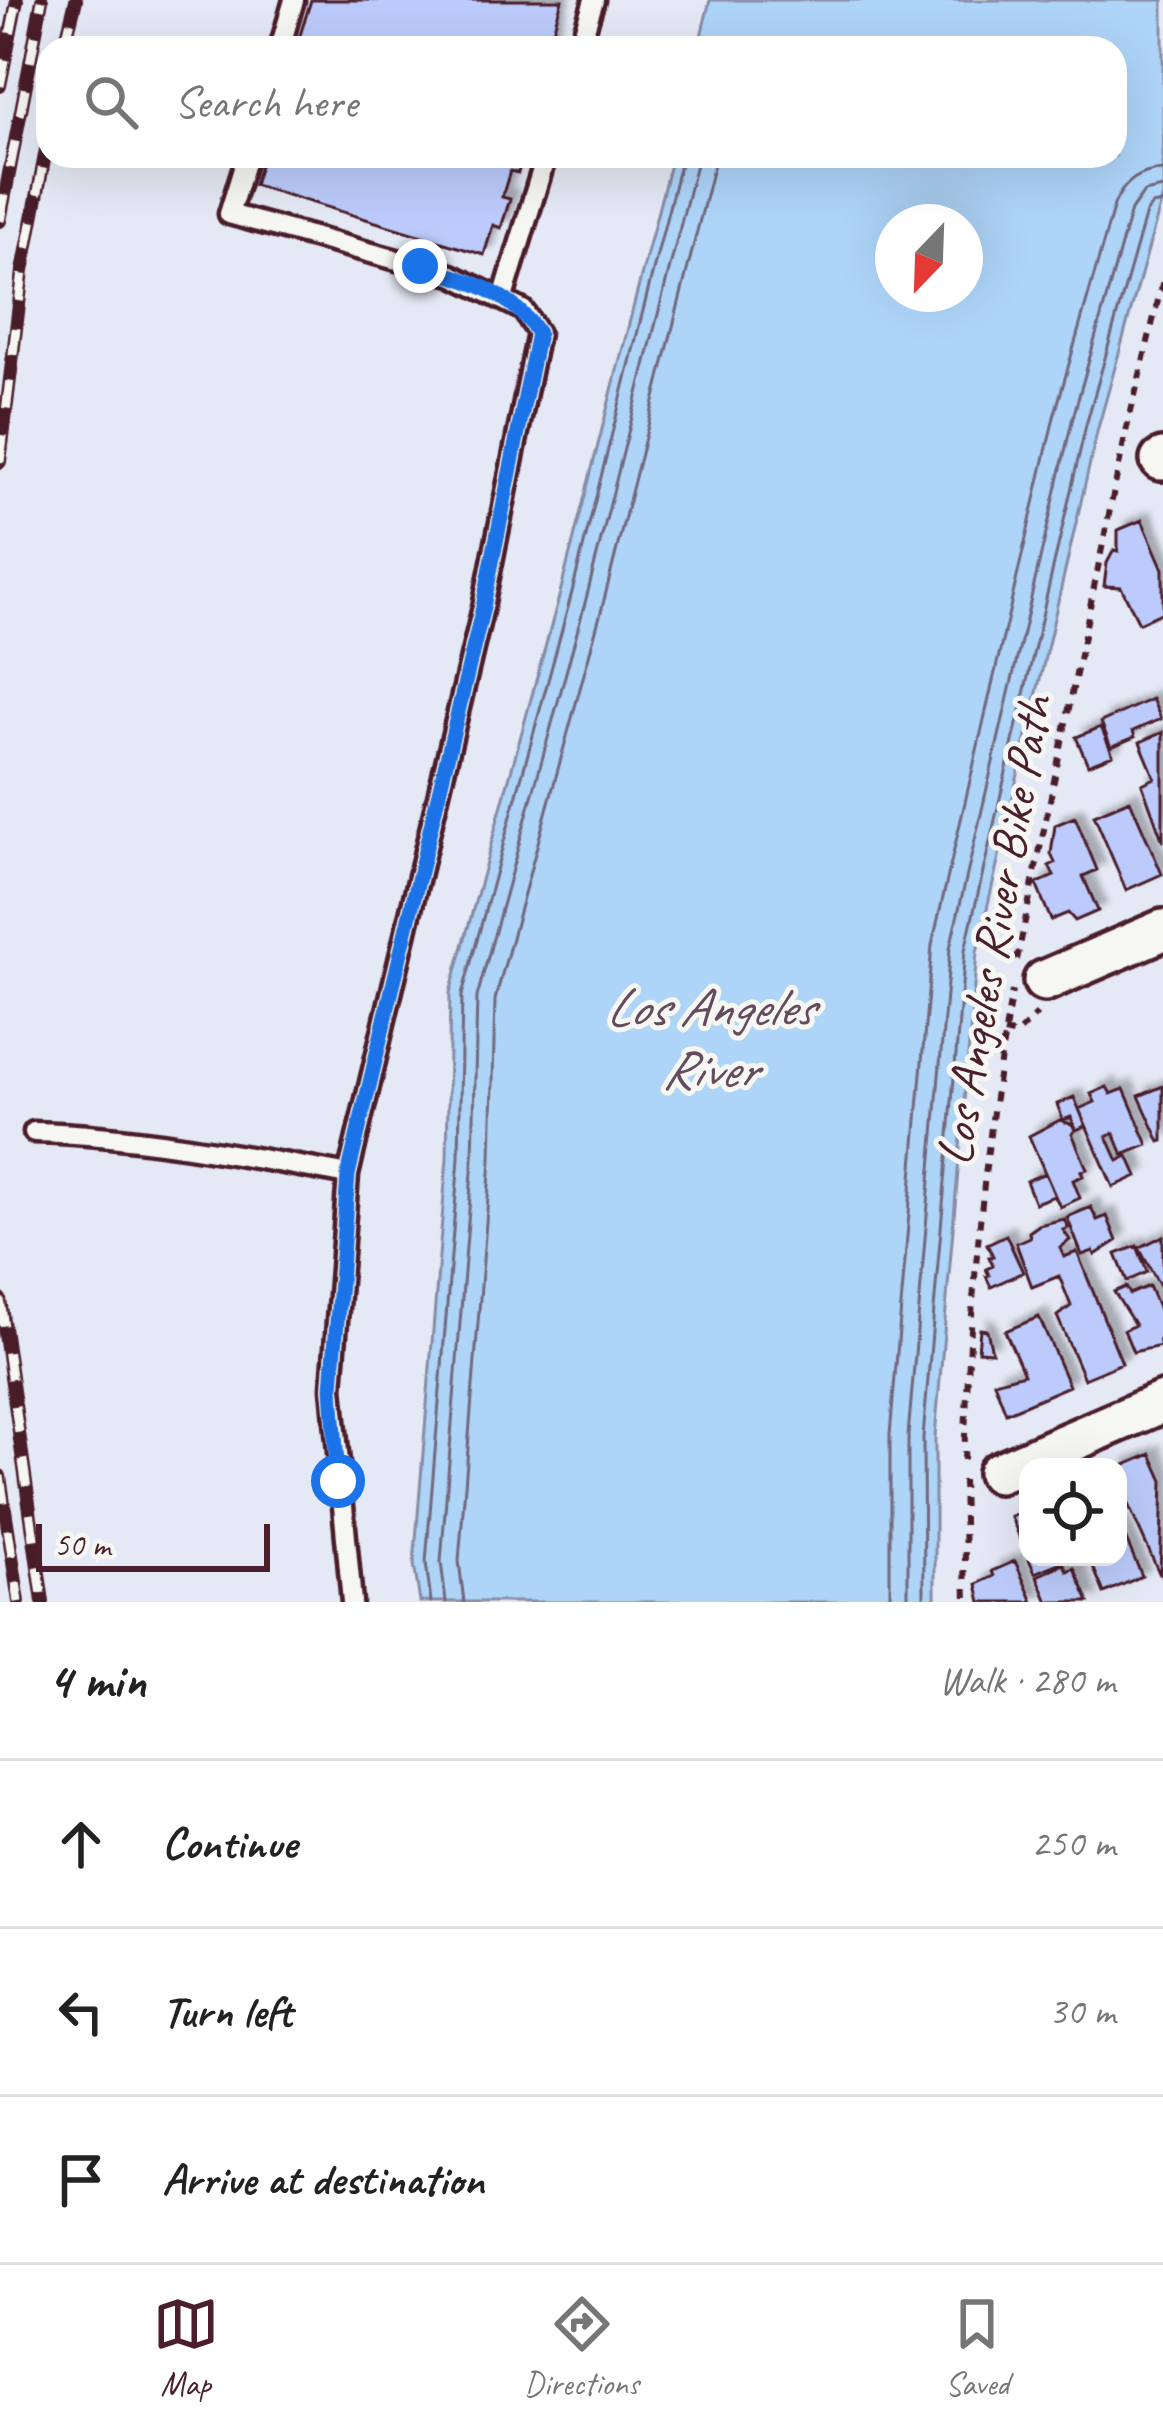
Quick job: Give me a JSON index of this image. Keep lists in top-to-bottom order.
{
  "streets": {
    "path": ["Los Angeles River Bike Path"]
  },
  "water": ["Los Angeles River"],
  "scale_bar": "50 m",
  "north": "bottom left",
  "page": {
    "search": "Search here",
    "scale": "50 m",
    "heading": ["4 min", "Walk · 280 m"],
    "list": [
      ["Continue", "250 m"],
      ["Turn left", "30 m"],
      "Arrive at destination"
    ],
    "nav": ["Map", "Directions", "Saved"]
  }
}
